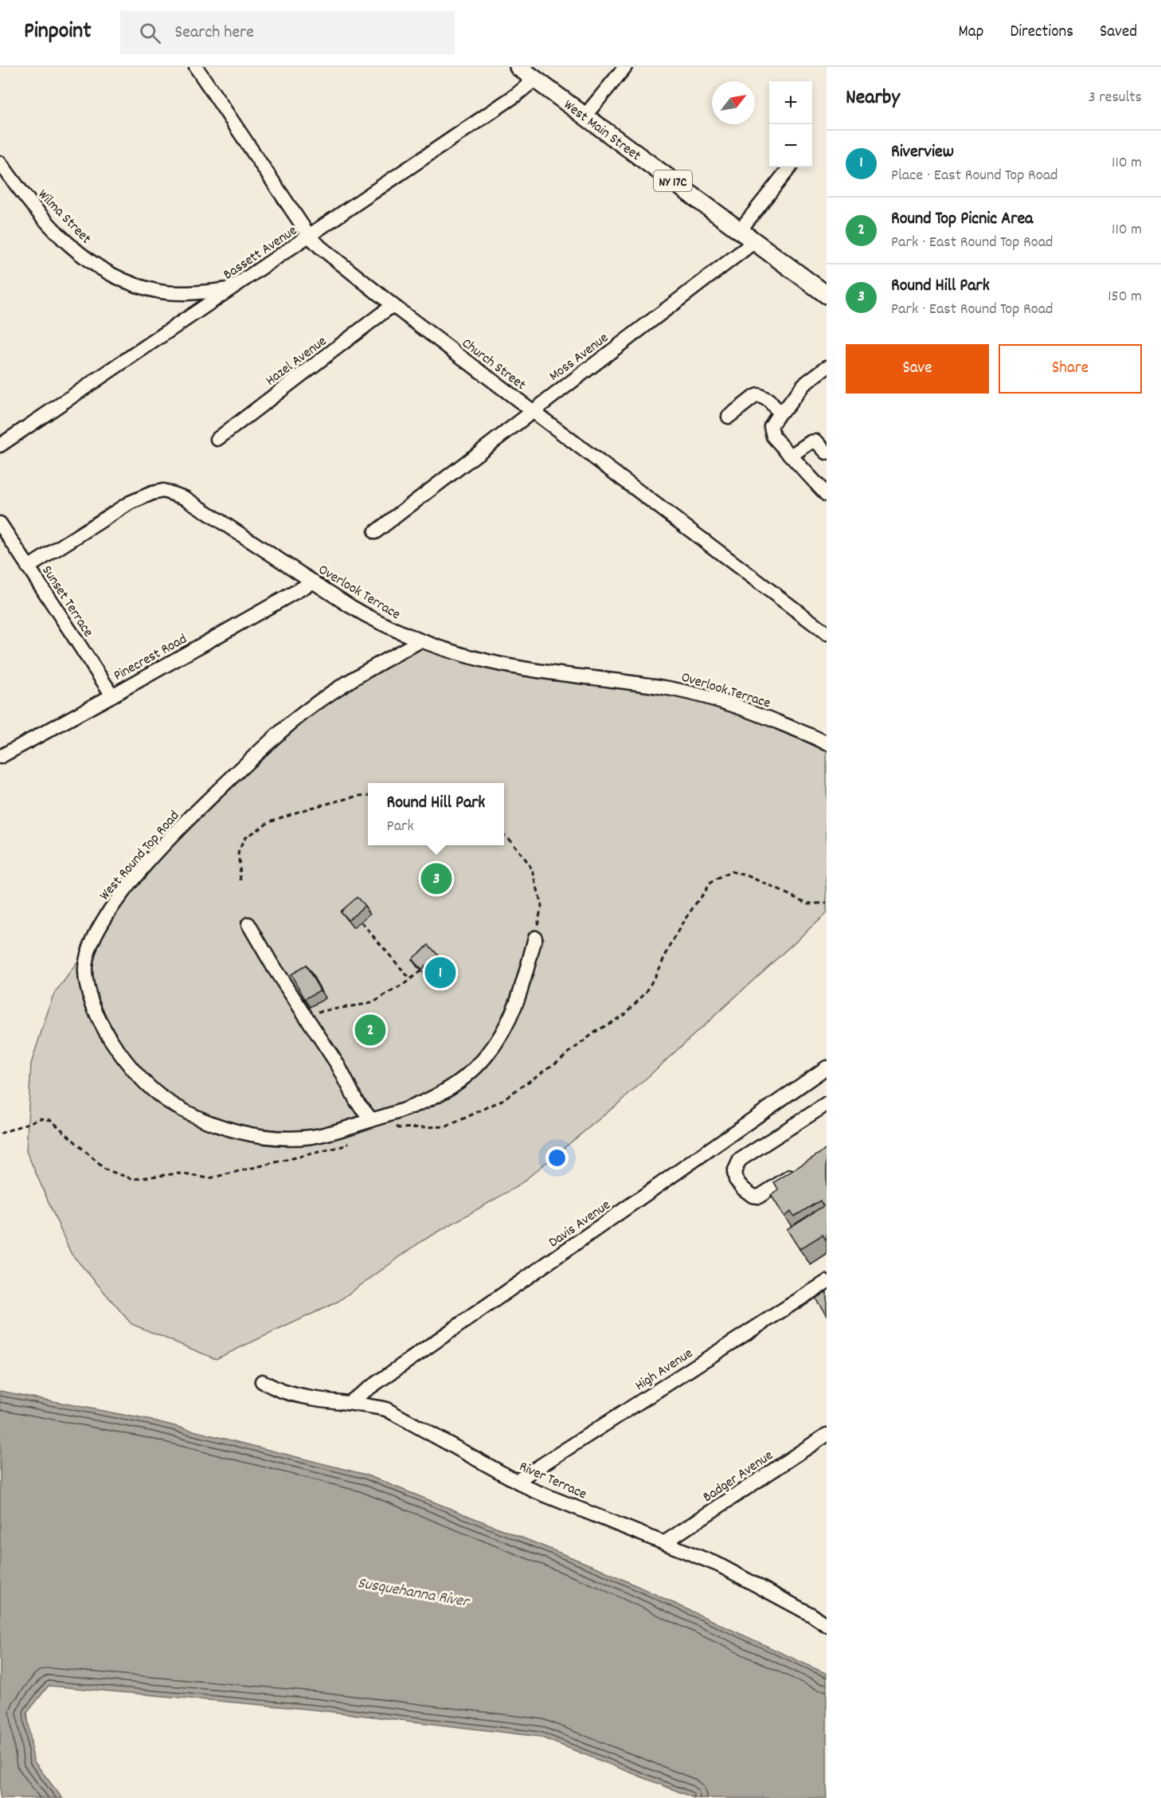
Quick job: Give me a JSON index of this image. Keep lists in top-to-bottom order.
{
  "streets": {
    "main road": ["West Main Street", "NY 17C"],
    "street": [
      "Wilma Street",
      "Bassett Avenue",
      "Moss Avenue",
      "Hazel Avenue",
      "Church Street",
      "Overlook Terrace",
      "Sunset Terrace",
      "Pinecrest Road",
      "West Round Top Road",
      "Davis Avenue",
      "High Avenue",
      "Badger Avenue",
      "River Terrace"
    ]
  },
  "crossings": [
    ["West Main Street", "Bassett Avenue"],
    ["West Main Street", "Moss Avenue"],
    ["Wilma Street", "Bassett Avenue"],
    ["Bassett Avenue", "Church Street"],
    ["Moss Avenue", "Church Street"],
    ["Hazel Avenue", "Church Street"],
    ["Overlook Terrace", "Sunset Terrace"],
    ["Overlook Terrace", "Pinecrest Road"],
    ["Overlook Terrace", "West Round Top Road"],
    ["Sunset Terrace", "Pinecrest Road"],
    ["Davis Avenue", "River Terrace"],
    ["High Avenue", "River Terrace"],
    ["Badger Avenue", "River Terrace"]
  ],
  "water": ["Susquehanna River"],
  "north": "top right",
  "page": {
    "header": "Pinpoint",
    "search": "Search here",
    "nav": ["Map", "Directions", "Saved"],
    "heading": ["Nearby", "3 results"],
    "map_buttons": ["+", "−"],
    "list": [
      {
        "mark": "1",
        "name": "Riverview",
        "note": "Place · East Round Top Road",
        "value": "110 m"
      },
      {
        "mark": "2",
        "name": "Round Top Picnic Area",
        "note": "Park · East Round Top Road",
        "value": "110 m"
      },
      {
        "mark": "3",
        "name": "Round Hill Park",
        "note": "Park · East Round Top Road",
        "value": "150 m"
      }
    ],
    "buttons": ["Save", "Share"],
    "popup": ["Round Hill Park", "Park"],
    "pins": ["3", "1", "2"]
  }
}
